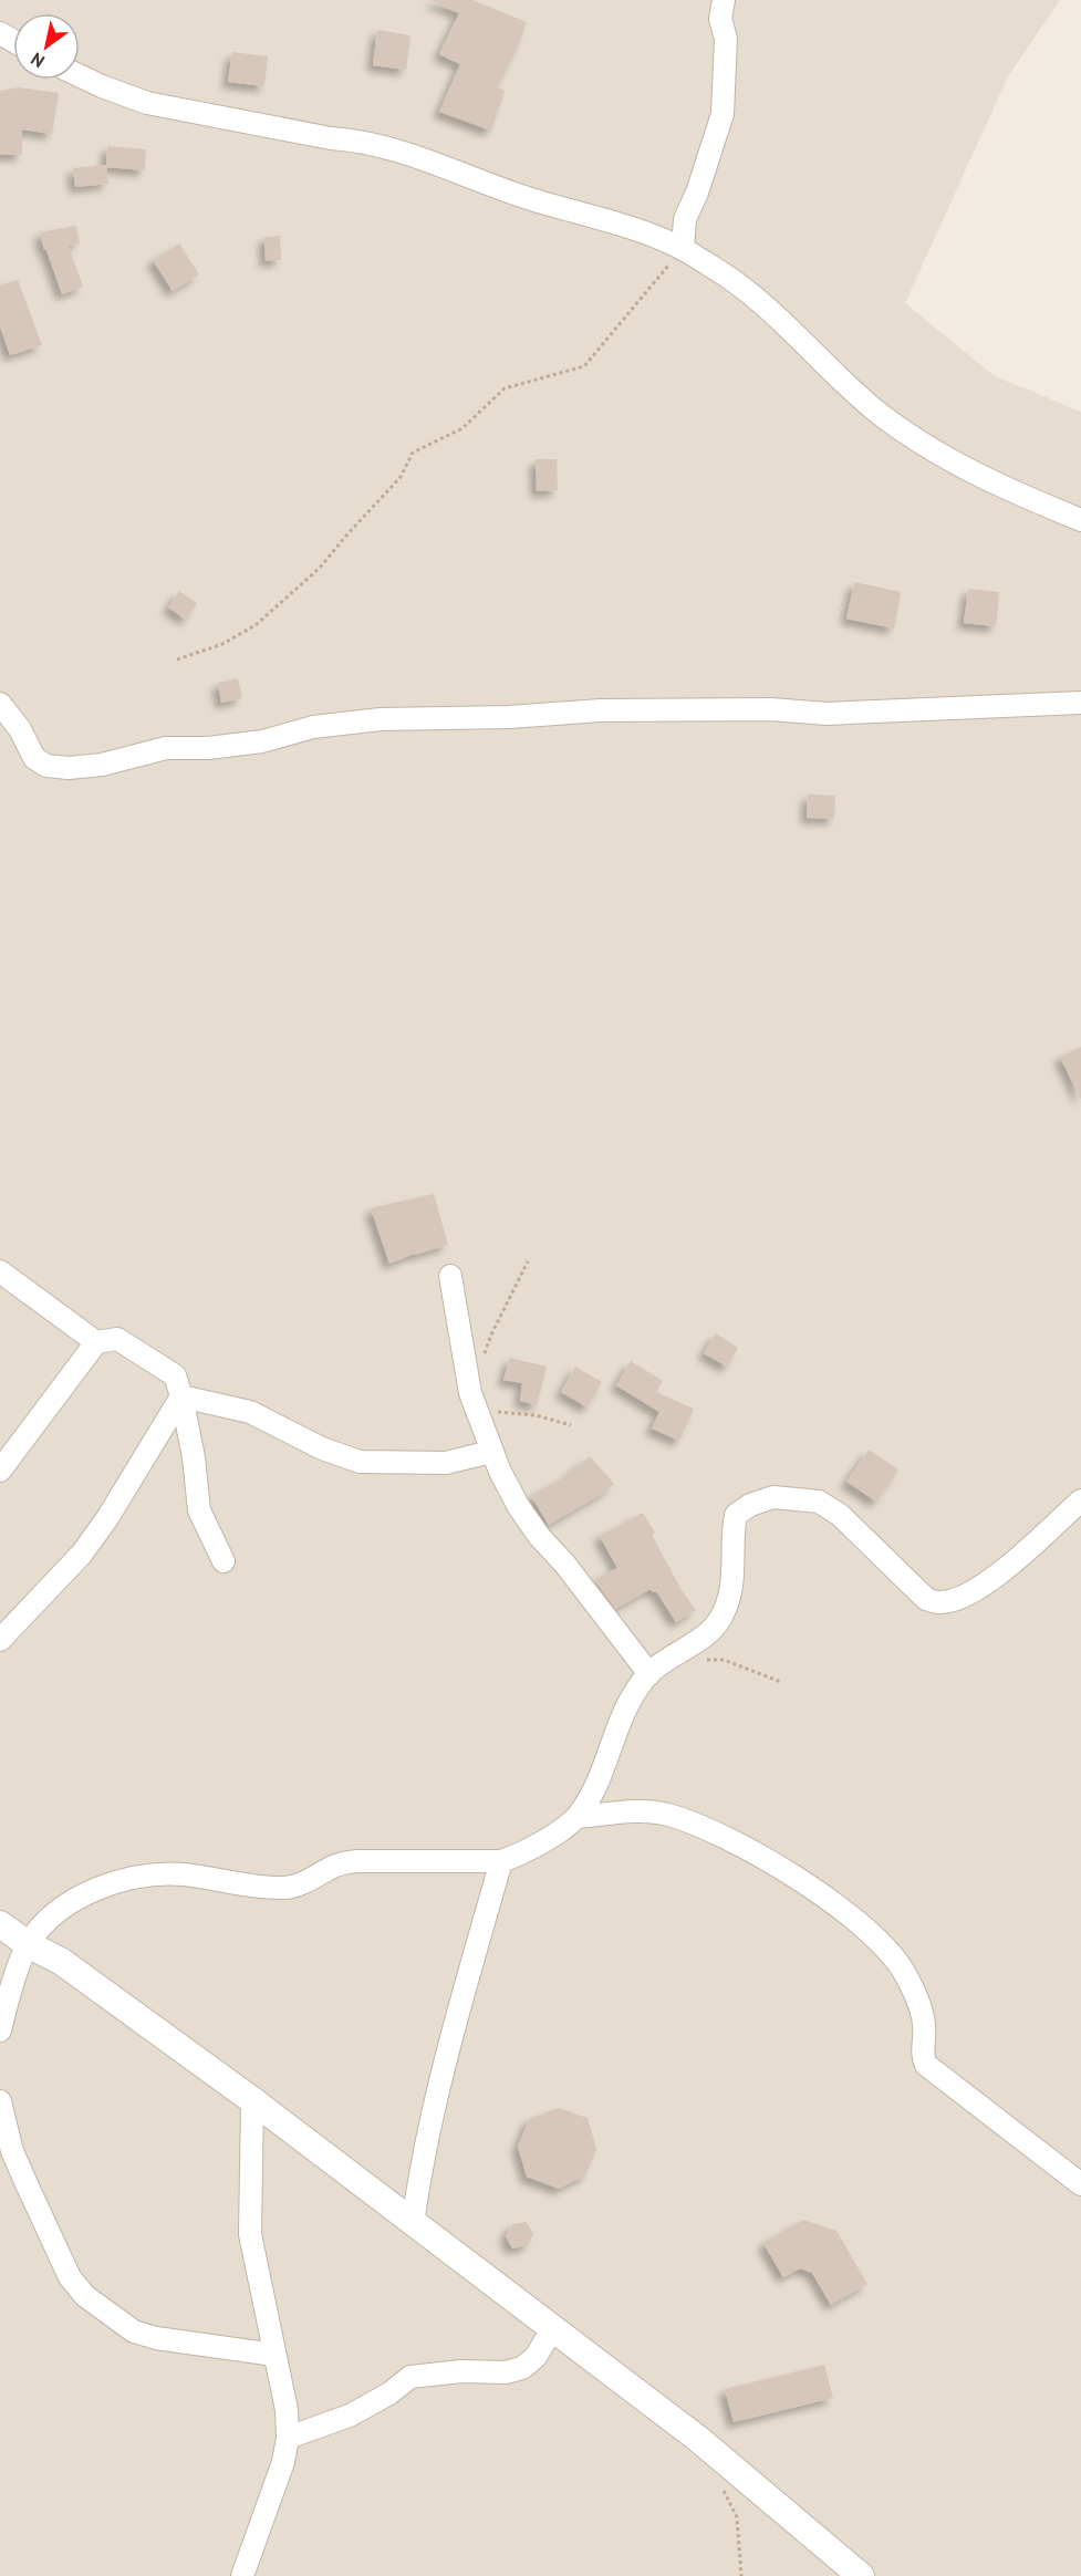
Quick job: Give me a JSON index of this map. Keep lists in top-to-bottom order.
{
  "north": "bottom left"
}
